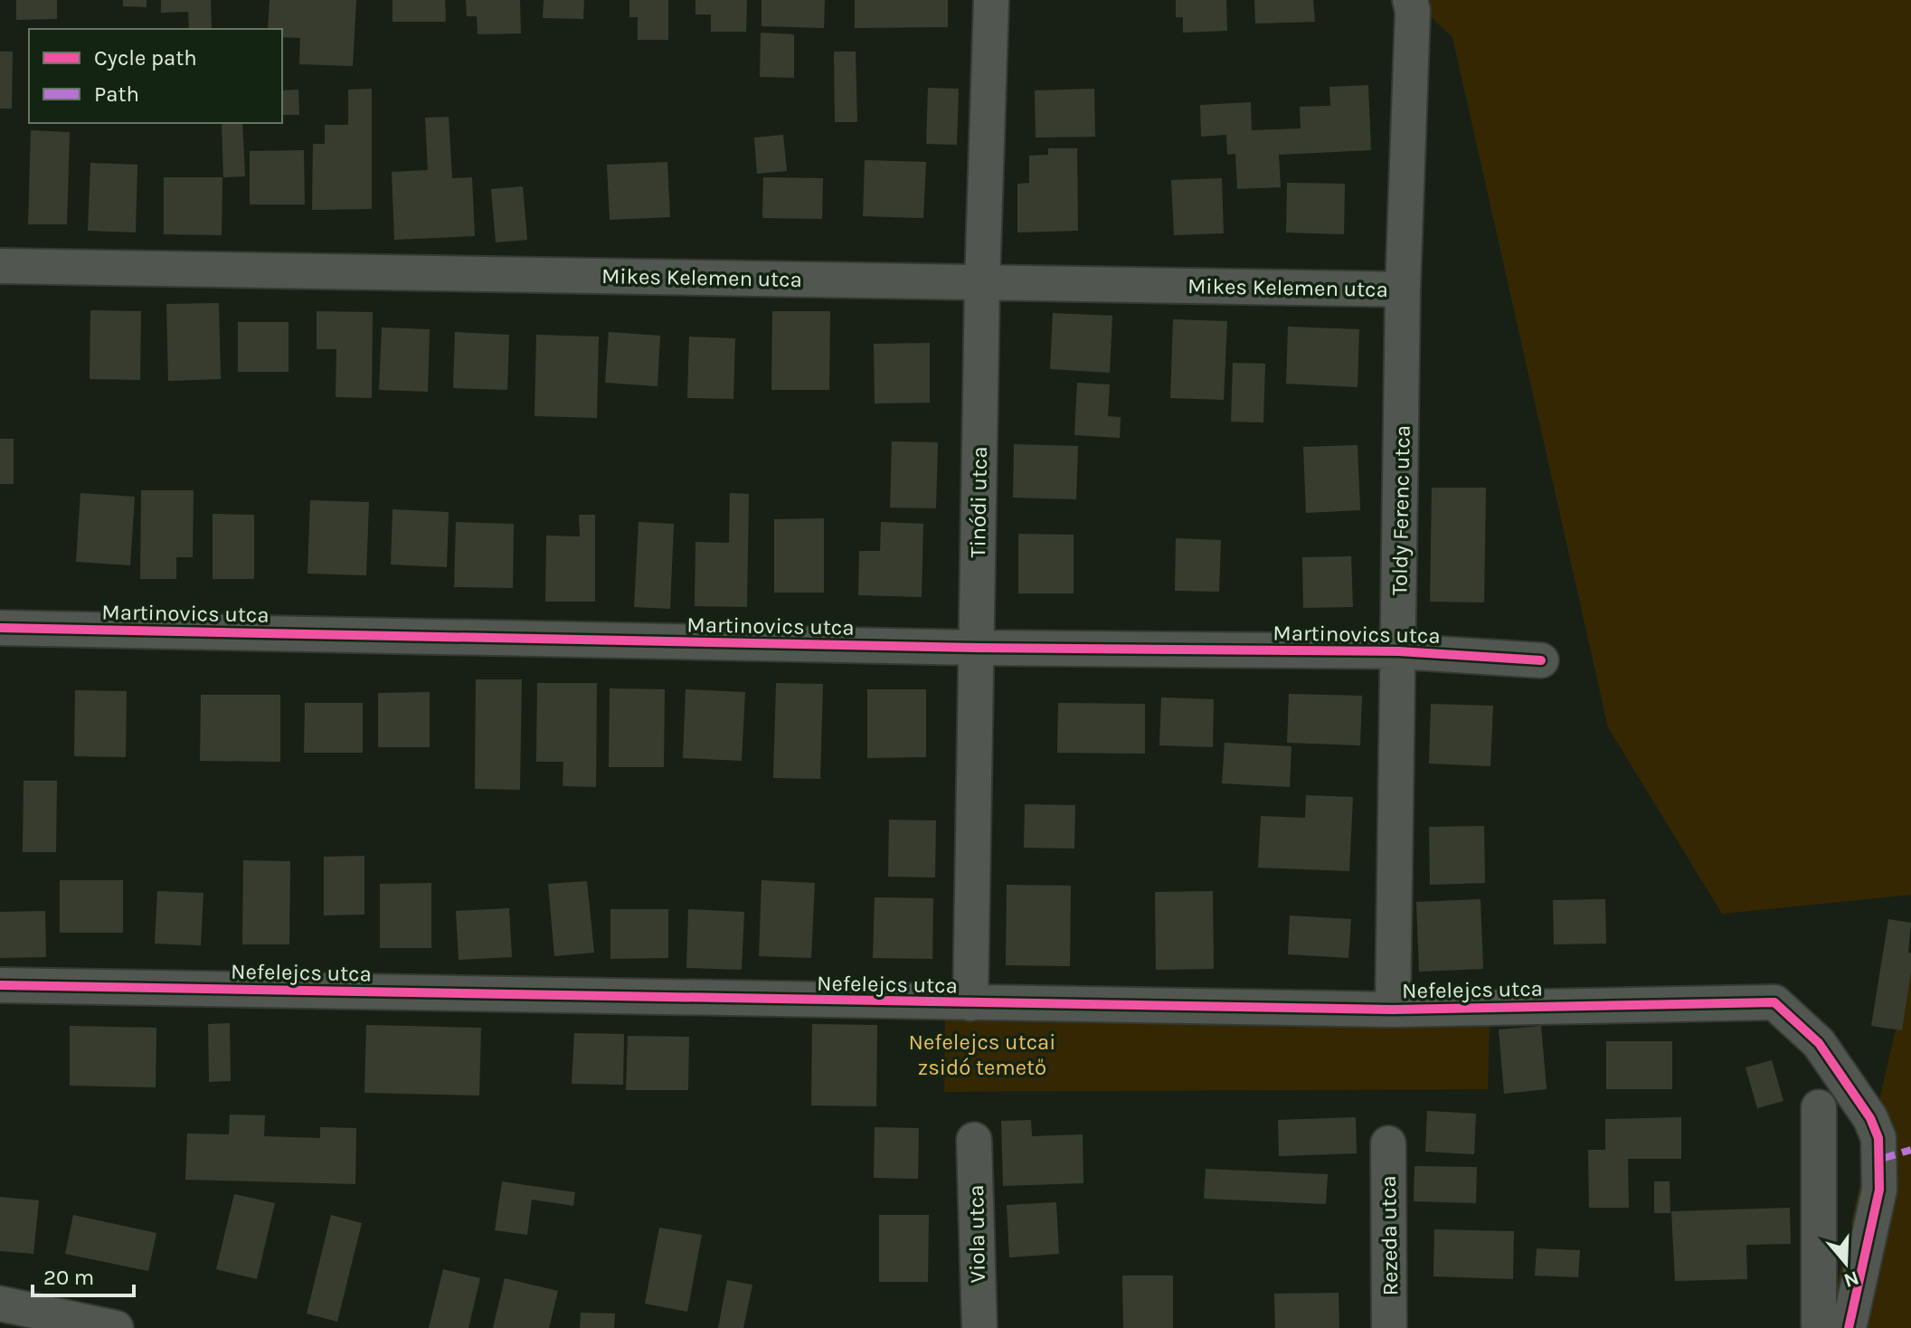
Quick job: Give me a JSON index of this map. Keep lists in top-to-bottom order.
{
  "streets": {
    "street": [
      "Mikes Kelemen utca",
      "Tinódi utca",
      "Toldy Ferenc utca",
      "Martinovics utca",
      "Nefelejcs utca",
      "Viola utca",
      "Rezeda utca"
    ]
  },
  "crossings": [
    ["Mikes Kelemen utca", "Tinódi utca"],
    ["Mikes Kelemen utca", "Toldy Ferenc utca"],
    ["Tinódi utca", "Martinovics utca"],
    ["Tinódi utca", "Nefelejcs utca"],
    ["Toldy Ferenc utca", "Martinovics utca"],
    ["Toldy Ferenc utca", "Nefelejcs utca"]
  ],
  "parks": ["Nefelejcs utcai zsidó temető"],
  "legend": ["Cycle path", "Path"],
  "scale_bar": "20 m",
  "north": "bottom"
}
